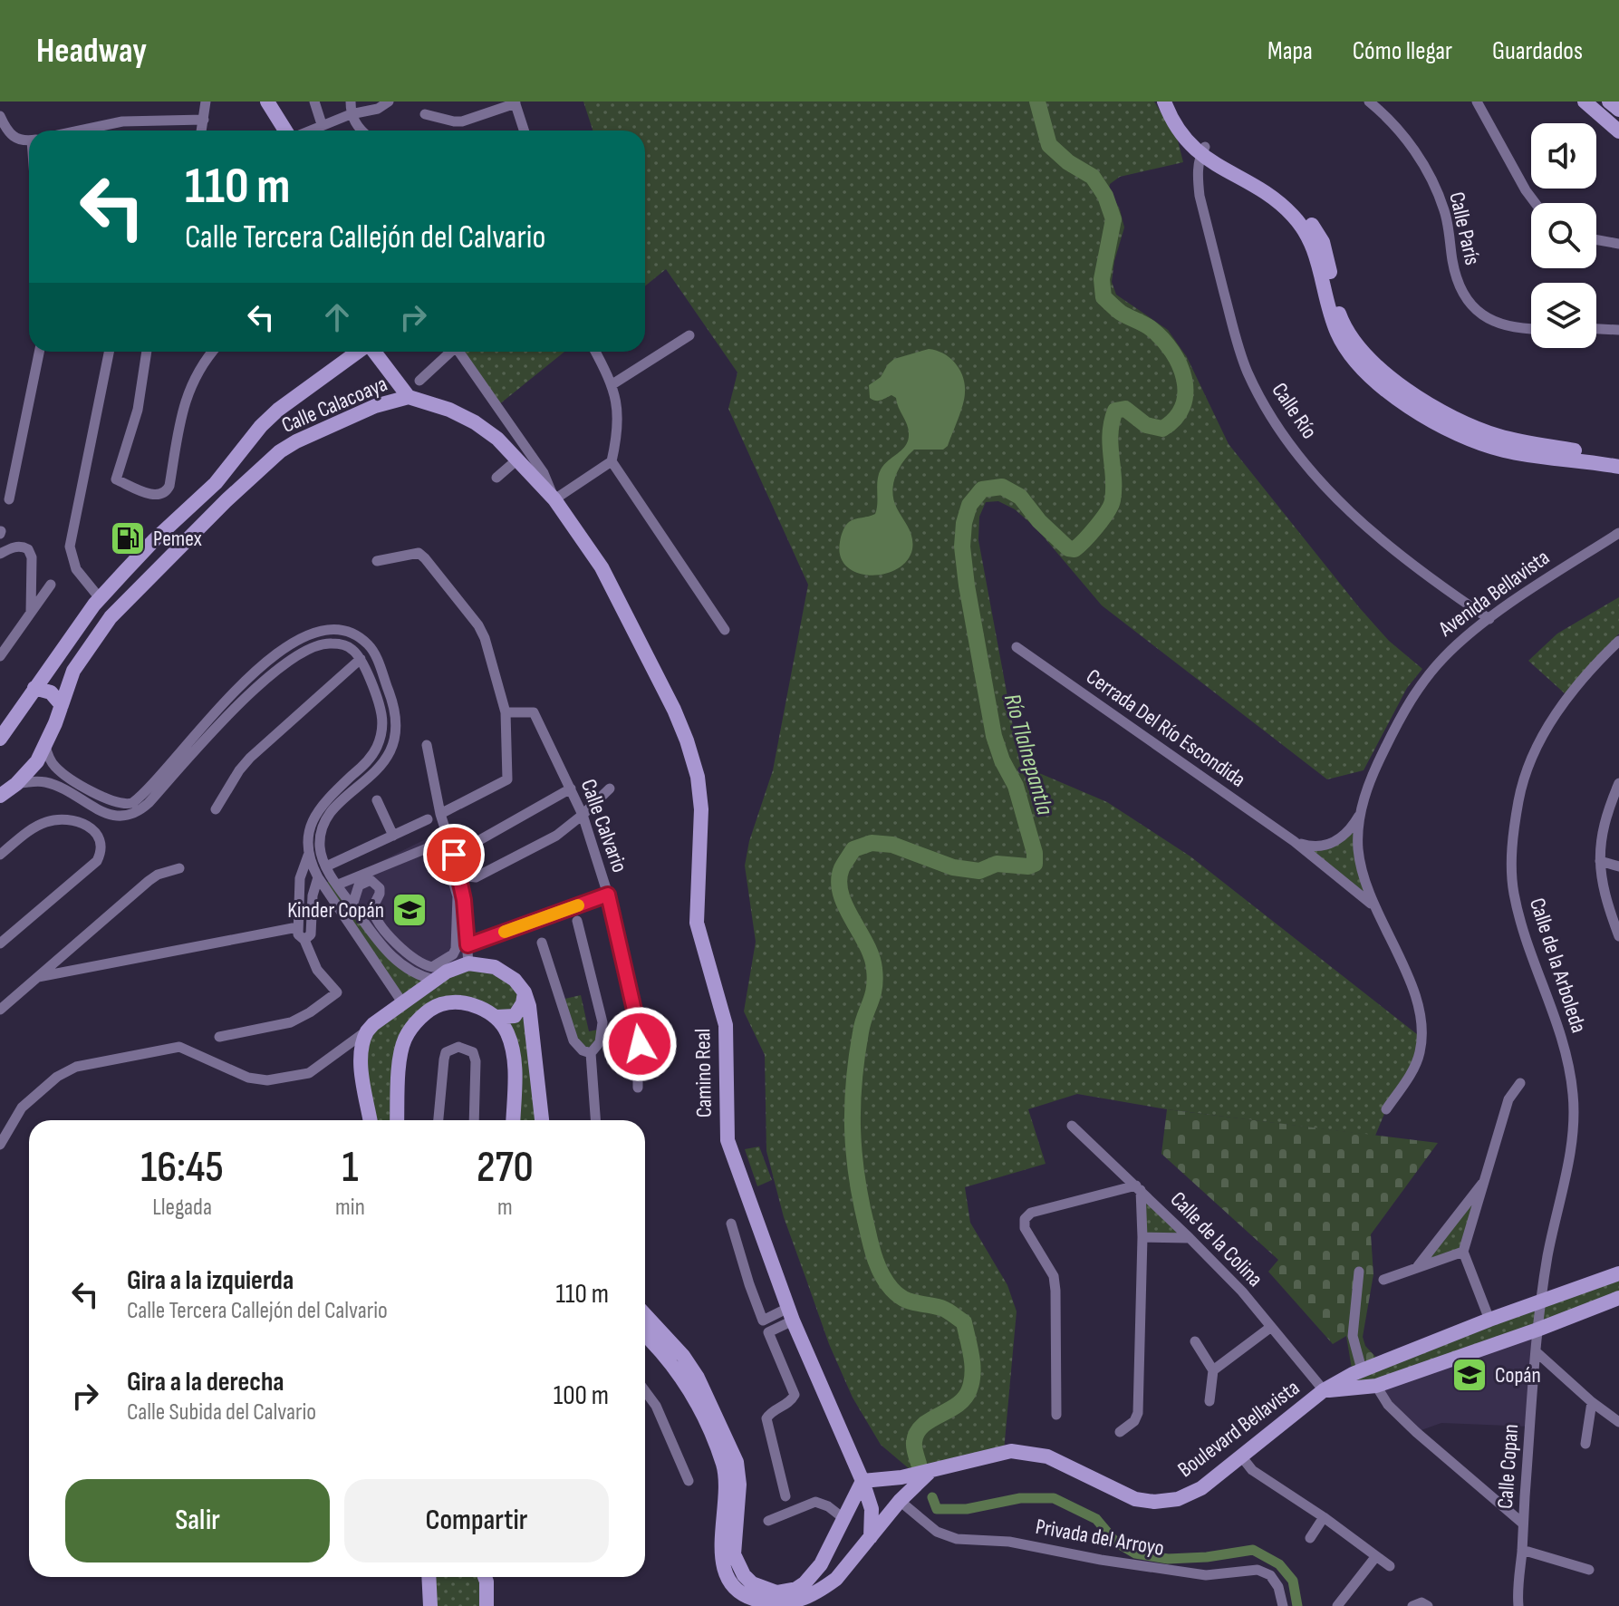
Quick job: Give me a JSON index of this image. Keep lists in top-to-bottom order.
{
  "streets": {
    "street": [
      "Calle París",
      "Calle Calacoaya",
      "Calle Río",
      "Avenida Bellavista",
      "Cerrada Del Río Escondida",
      "Calle Calvario",
      "Calle de la Arboleda",
      "Camino Real",
      "Calle de la Colina",
      "Boulevard Bellavista",
      "Calle Copan",
      "Privada del Arroyo"
    ]
  },
  "crossings": [
    ["Calle Calacoaya", "Camino Real"],
    ["Calle Río", "Avenida Bellavista"],
    ["Avenida Bellavista", "Cerrada Del Río Escondida"],
    ["Calle de la Arboleda", "Boulevard Bellavista"],
    ["Calle de la Arboleda", "Calle Copan"],
    ["Camino Real", "Boulevard Bellavista"],
    ["Calle de la Colina", "Boulevard Bellavista"],
    ["Boulevard Bellavista", "Calle Copan"],
    ["Boulevard Bellavista", "Privada del Arroyo"]
  ],
  "water": ["Río Tlalnepantla"],
  "places": {
    "fuel station": ["Pemex"],
    "school or university": ["Kinder Copán", "Copán"]
  },
  "page": {
    "header": "Headway",
    "nav": ["Mapa", "Cómo llegar", "Guardados"],
    "turn": ["110 m", "Calle Tercera Callejón del Calvario"],
    "eta": [
      "16:45",
      "Llegada",
      "1",
      "min",
      "270",
      "m"
    ],
    "list": [
      {
        "name": "Gira a la izquierda",
        "note": "Calle Tercera Callejón del Calvario",
        "value": "110 m"
      },
      {
        "name": "Gira a la derecha",
        "note": "Calle Subida del Calvario",
        "value": "100 m"
      }
    ],
    "buttons": ["Salir", "Compartir"]
  }
}
